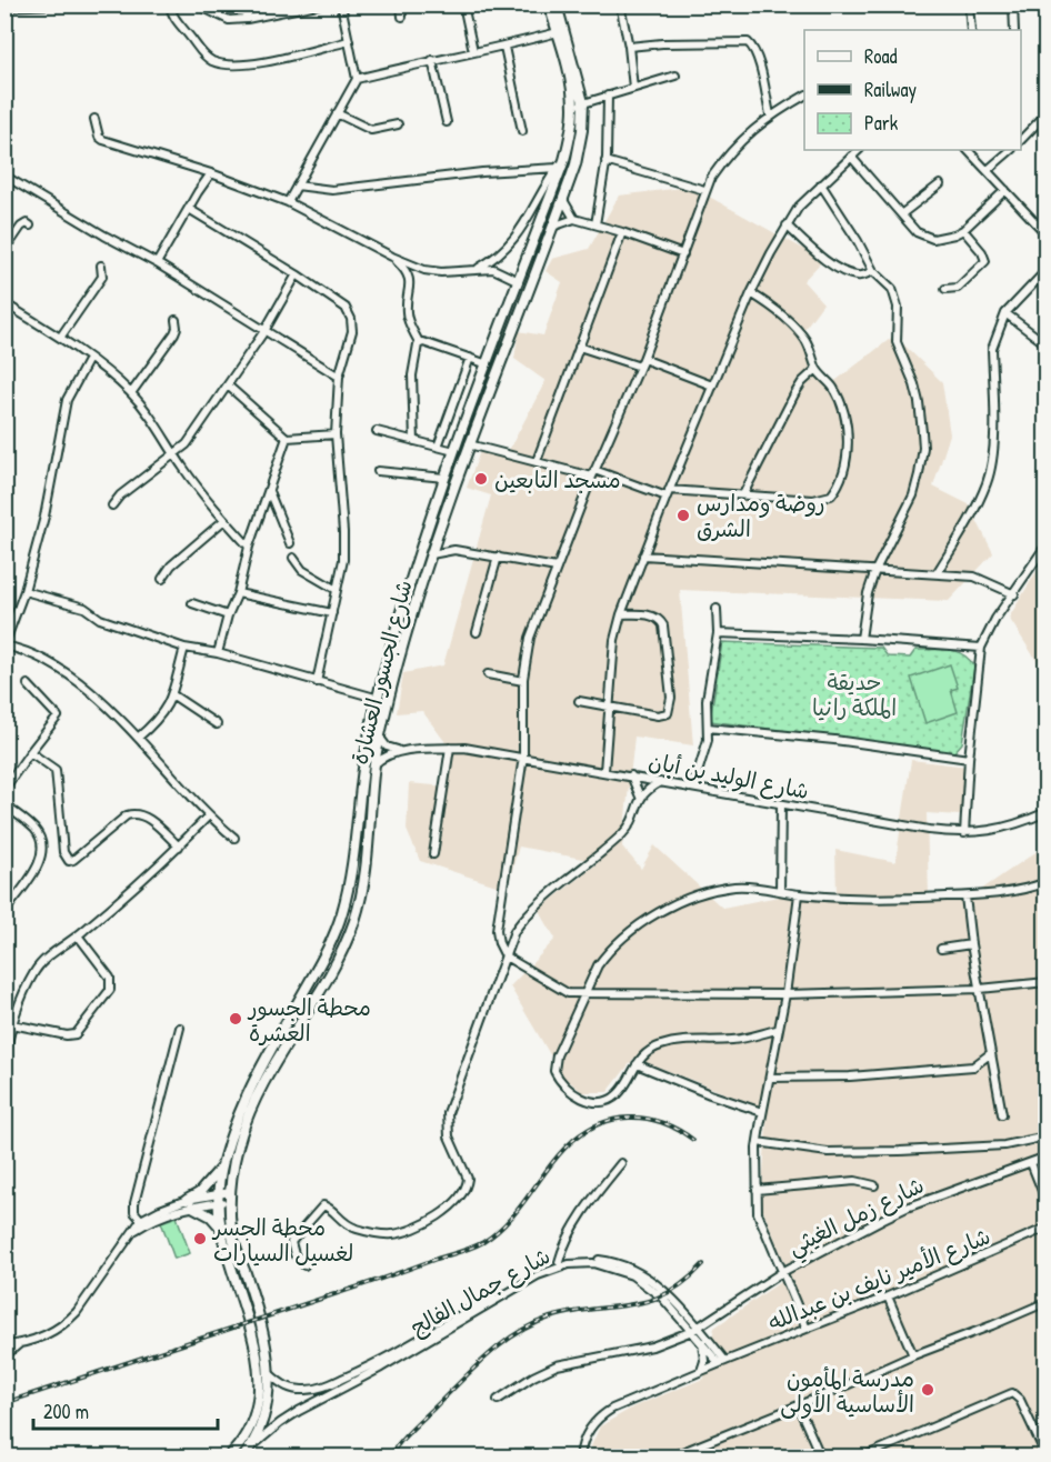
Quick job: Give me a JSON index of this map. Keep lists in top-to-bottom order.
{
  "streets": {
    "main road": ["شارع الجسور العشارة"],
    "street": [
      "شارع الوليد بن أبان",
      "شارع زمل الغيثي",
      "شارع الأمير نايف بن عبدالله",
      "شارع جمال الفالح"
    ]
  },
  "crossings": [
    ["شارع الجسور العشارة", "شارع الوليد بن أبان"],
    ["شارع الجسور العشارة", "شارع جمال الفالح"],
    ["شارع زمل الغيثي", "شارع جمال الفالح"],
    ["شارع الأمير نايف بن عبدالله", "شارع جمال الفالح"]
  ],
  "parks": ["حديقة الملكة رانيا"],
  "places": [
    "مسجد التابعين",
    "روضة ومدارس الشرق",
    "محطة الجسور العشرة",
    "محطة الجسر لغسيل السيارات",
    "مدرسة المأمون الأساسية الأولى"
  ],
  "legend": ["Road", "Railway", "Park"],
  "scale_bar": "200 m"
}
